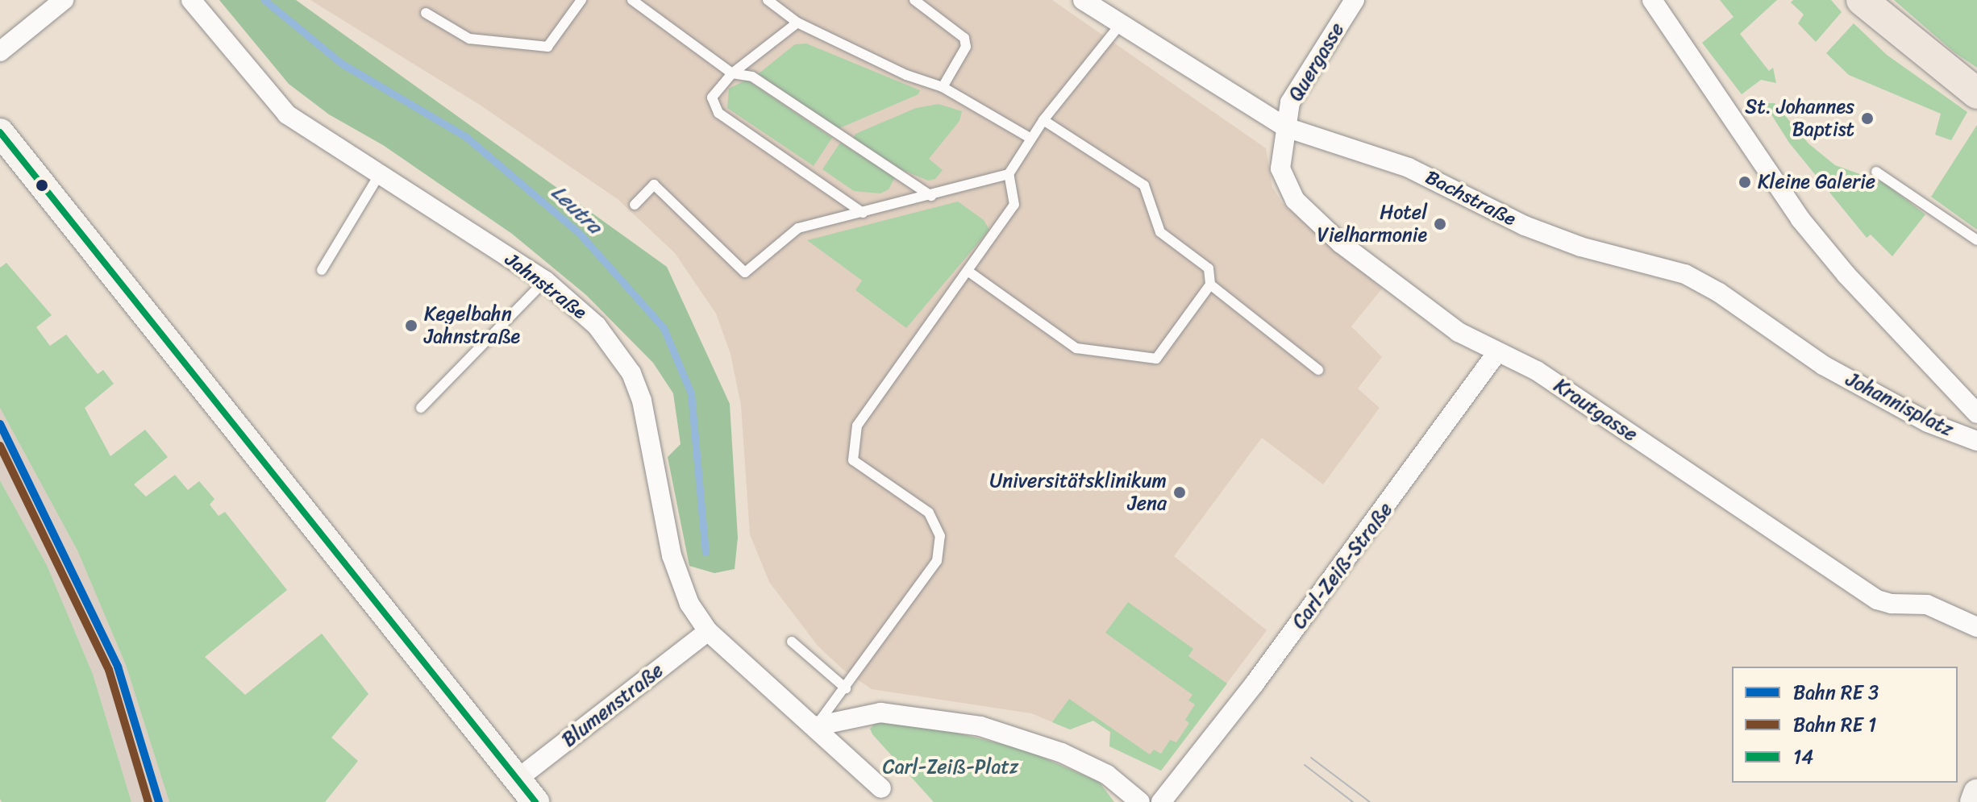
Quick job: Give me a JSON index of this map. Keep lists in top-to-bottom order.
{
  "streets": {
    "street": [
      "Quergasse",
      "Bachstraße",
      "Jahnstraße",
      "Johannisplatz",
      "Krautgasse",
      "Carl-Zeiß-Straße",
      "Blumenstraße"
    ]
  },
  "crossings": [
    ["Quergasse", "Bachstraße"],
    ["Quergasse", "Krautgasse"],
    ["Bachstraße", "Johannisplatz"],
    ["Bachstraße", "Krautgasse"],
    ["Jahnstraße", "Blumenstraße"],
    ["Krautgasse", "Carl-Zeiß-Straße"]
  ],
  "water": ["Leutra"],
  "parks": ["Carl-Zeiß-Platz"],
  "places": [
    "St. Johannes Baptist",
    "Kleine Galerie",
    "Hotel Vielharmonie",
    "Kegelbahn Jahnstraße",
    "Universitätsklinikum Jena"
  ],
  "lines": ["transit line 14"],
  "legend": ["Bahn RE 3", "Bahn RE 1", "14"]
}
